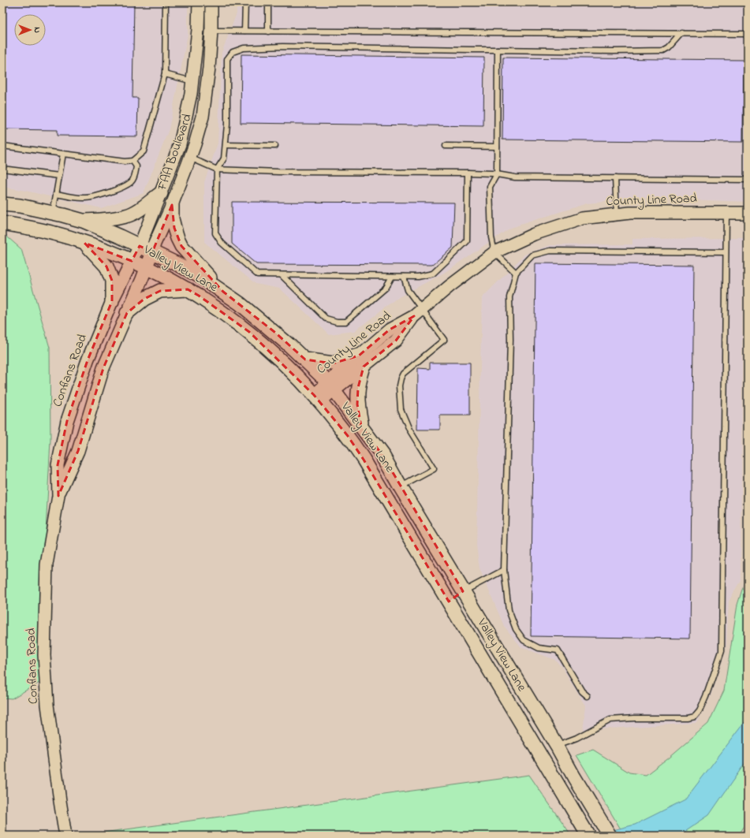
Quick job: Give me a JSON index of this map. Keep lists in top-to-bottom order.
{
  "streets": {
    "main road": ["Valley View Lane"],
    "street": ["FAA Boulevard", "County Line Road", "Conflans Road"]
  },
  "crossings": [
    ["FAA Boulevard", "Valley View Lane"],
    ["FAA Boulevard", "Conflans Road"],
    ["County Line Road", "Valley View Lane"],
    ["Valley View Lane", "Conflans Road"]
  ],
  "north": "right"
}
